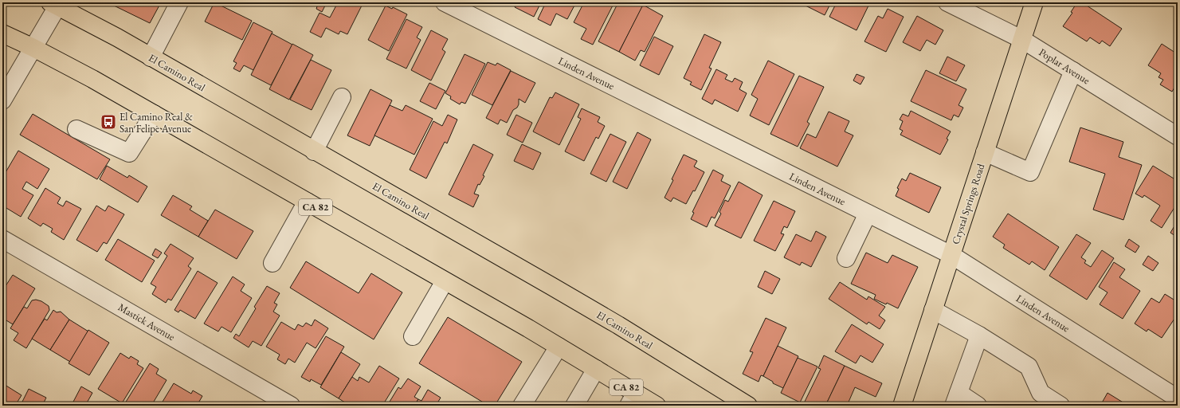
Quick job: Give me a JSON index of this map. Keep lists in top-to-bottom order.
{
  "streets": {
    "main road": ["El Camino Real", "Crystal Springs Road", "CA 82"],
    "street": ["Poplar Avenue", "Linden Avenue", "Mastick Avenue"]
  },
  "crossings": [
    ["Poplar Avenue", "Crystal Springs Road"],
    ["Linden Avenue", "Crystal Springs Road"]
  ],
  "places": {
    "bus stop": ["El Camino Real & San Felipe Avenue"]
  }
}
